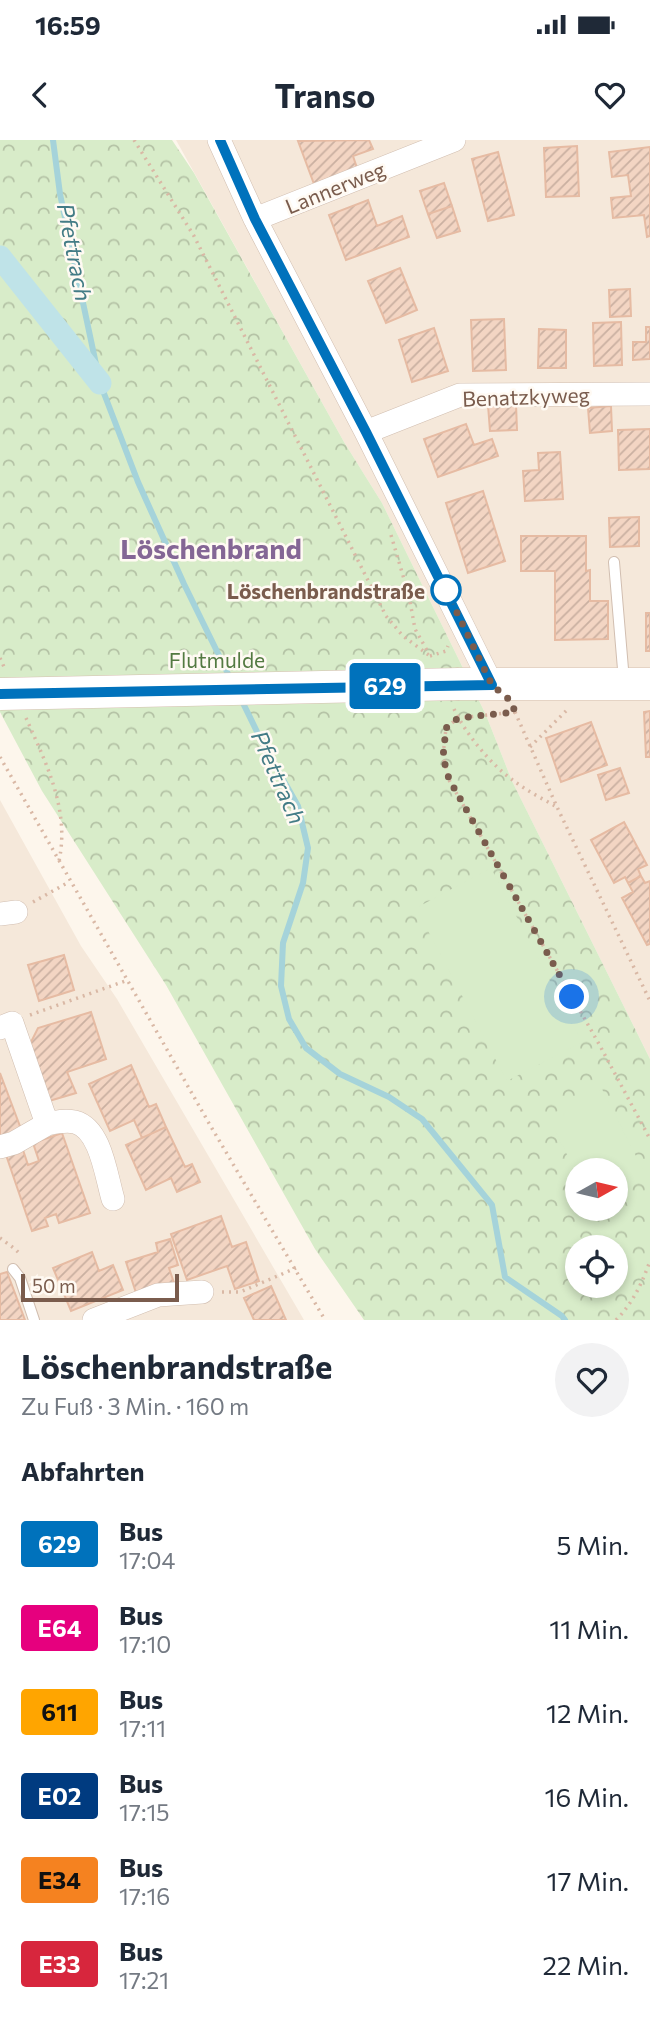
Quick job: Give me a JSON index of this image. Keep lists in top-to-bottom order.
{
  "streets": {
    "street": ["Lannerweg", "Benatzkyweg"]
  },
  "districts": ["Löschenbrand"],
  "water": ["Pfettrach"],
  "parks": ["Flutmulde"],
  "places": ["Löschenbrandstraße"],
  "lines": ["bus line 629"],
  "scale_bar": "50 m",
  "north": "right",
  "page": {
    "status": "16:59",
    "header": "Transo",
    "on_map": "629",
    "scale": "50 m",
    "heading": [
      ["Löschenbrandstraße", "Zu Fuß · 3 Min. · 160 m"],
      "Abfahrten"
    ],
    "list": [
      {
        "mark": "629",
        "name": "Bus",
        "note": "17:04",
        "value": "5 Min."
      },
      {
        "mark": "E64",
        "name": "Bus",
        "note": "17:10",
        "value": "11 Min."
      },
      {
        "mark": "611",
        "name": "Bus",
        "note": "17:11",
        "value": "12 Min."
      },
      {
        "mark": "E02",
        "name": "Bus",
        "note": "17:15",
        "value": "16 Min."
      },
      {
        "mark": "E34",
        "name": "Bus",
        "note": "17:16",
        "value": "17 Min."
      },
      {
        "mark": "E33",
        "name": "Bus",
        "note": "17:21",
        "value": "22 Min."
      }
    ]
  }
}
